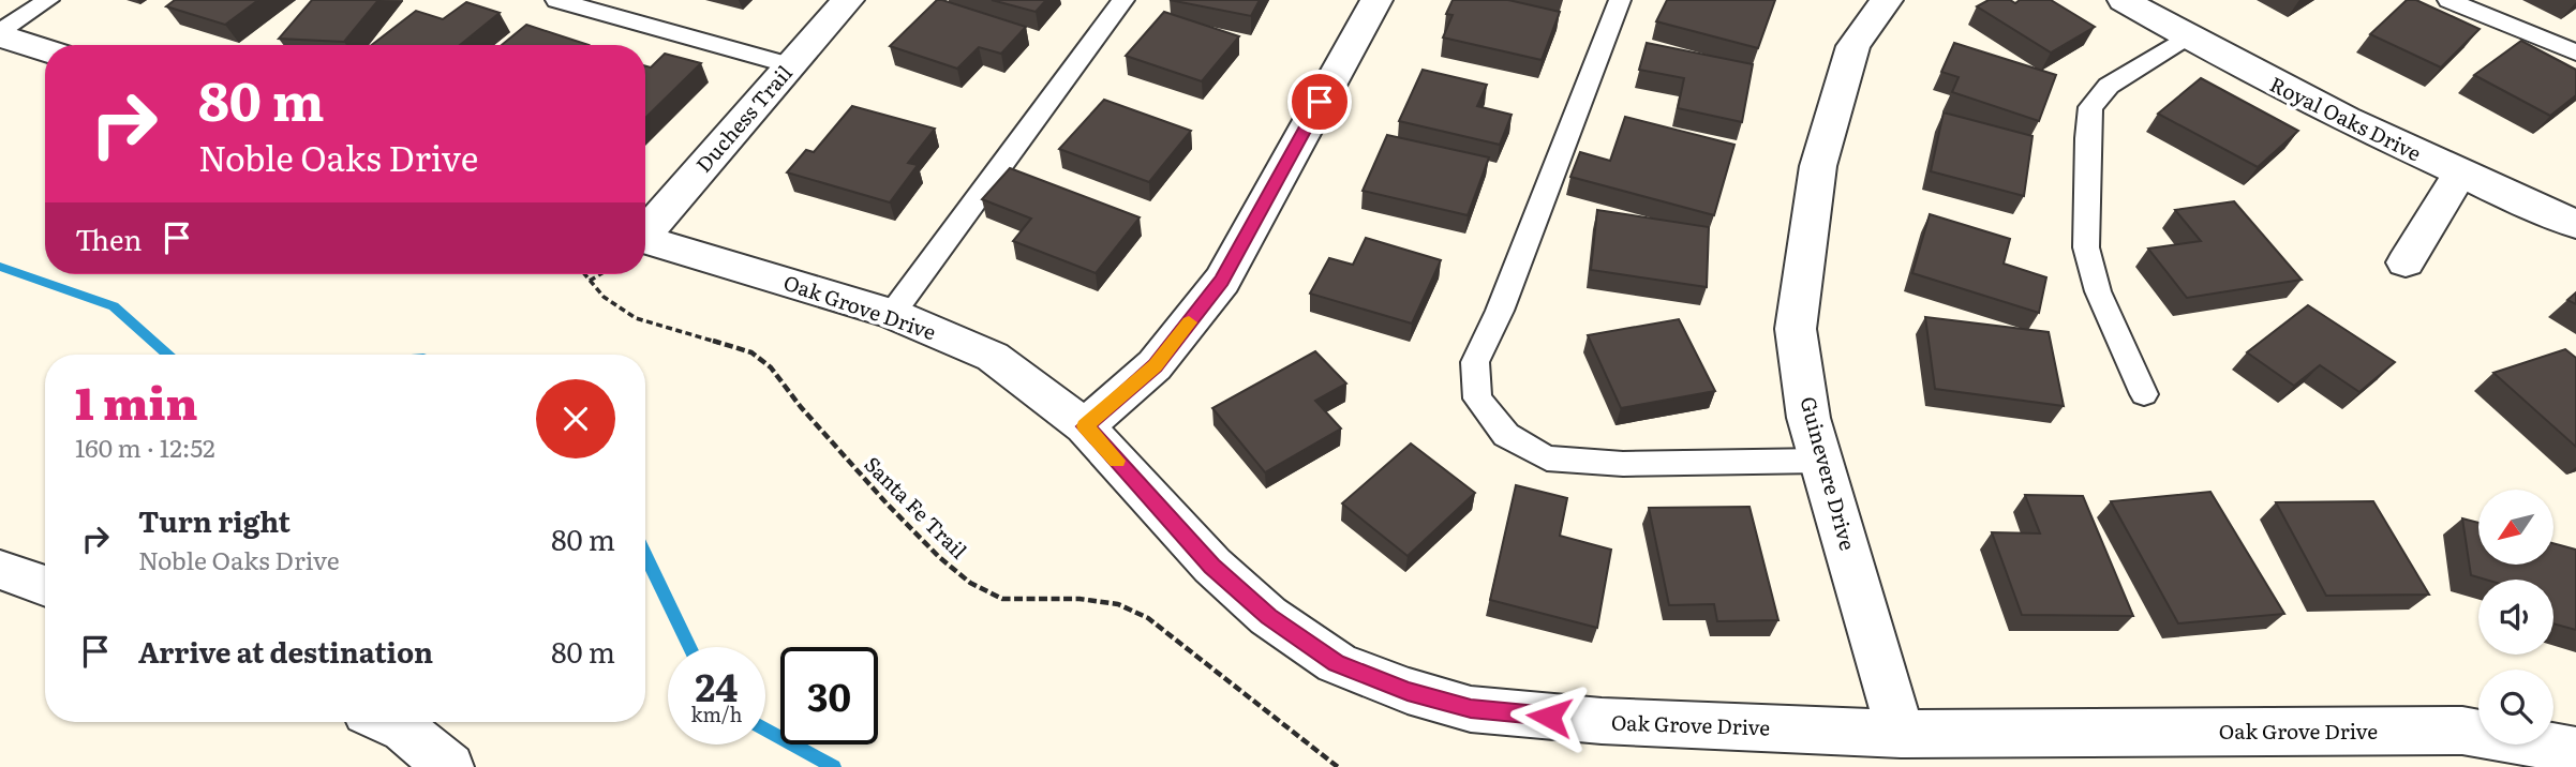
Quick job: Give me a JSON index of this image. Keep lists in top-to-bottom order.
{
  "streets": {
    "street": [
      "Duchess Trail",
      "Royal Oaks Drive",
      "Oak Grove Drive",
      "Guinevere Drive"
    ],
    "path": ["Santa Fe Trail"]
  },
  "crossings": [
    ["Oak Grove Drive", "Guinevere Drive"]
  ],
  "north": "bottom left",
  "page": {
    "turn": ["80 m", "Noble Oaks Drive"],
    "then": "Then",
    "heading": ["1 min", "160 m · 12:52"],
    "list": [
      {
        "name": "Turn right",
        "note": "Noble Oaks Drive",
        "value": "80 m"
      },
      {
        "name": "Arrive at destination",
        "value": "80 m"
      }
    ],
    "speed": "24 km/h",
    "limit": "30"
  }
}
